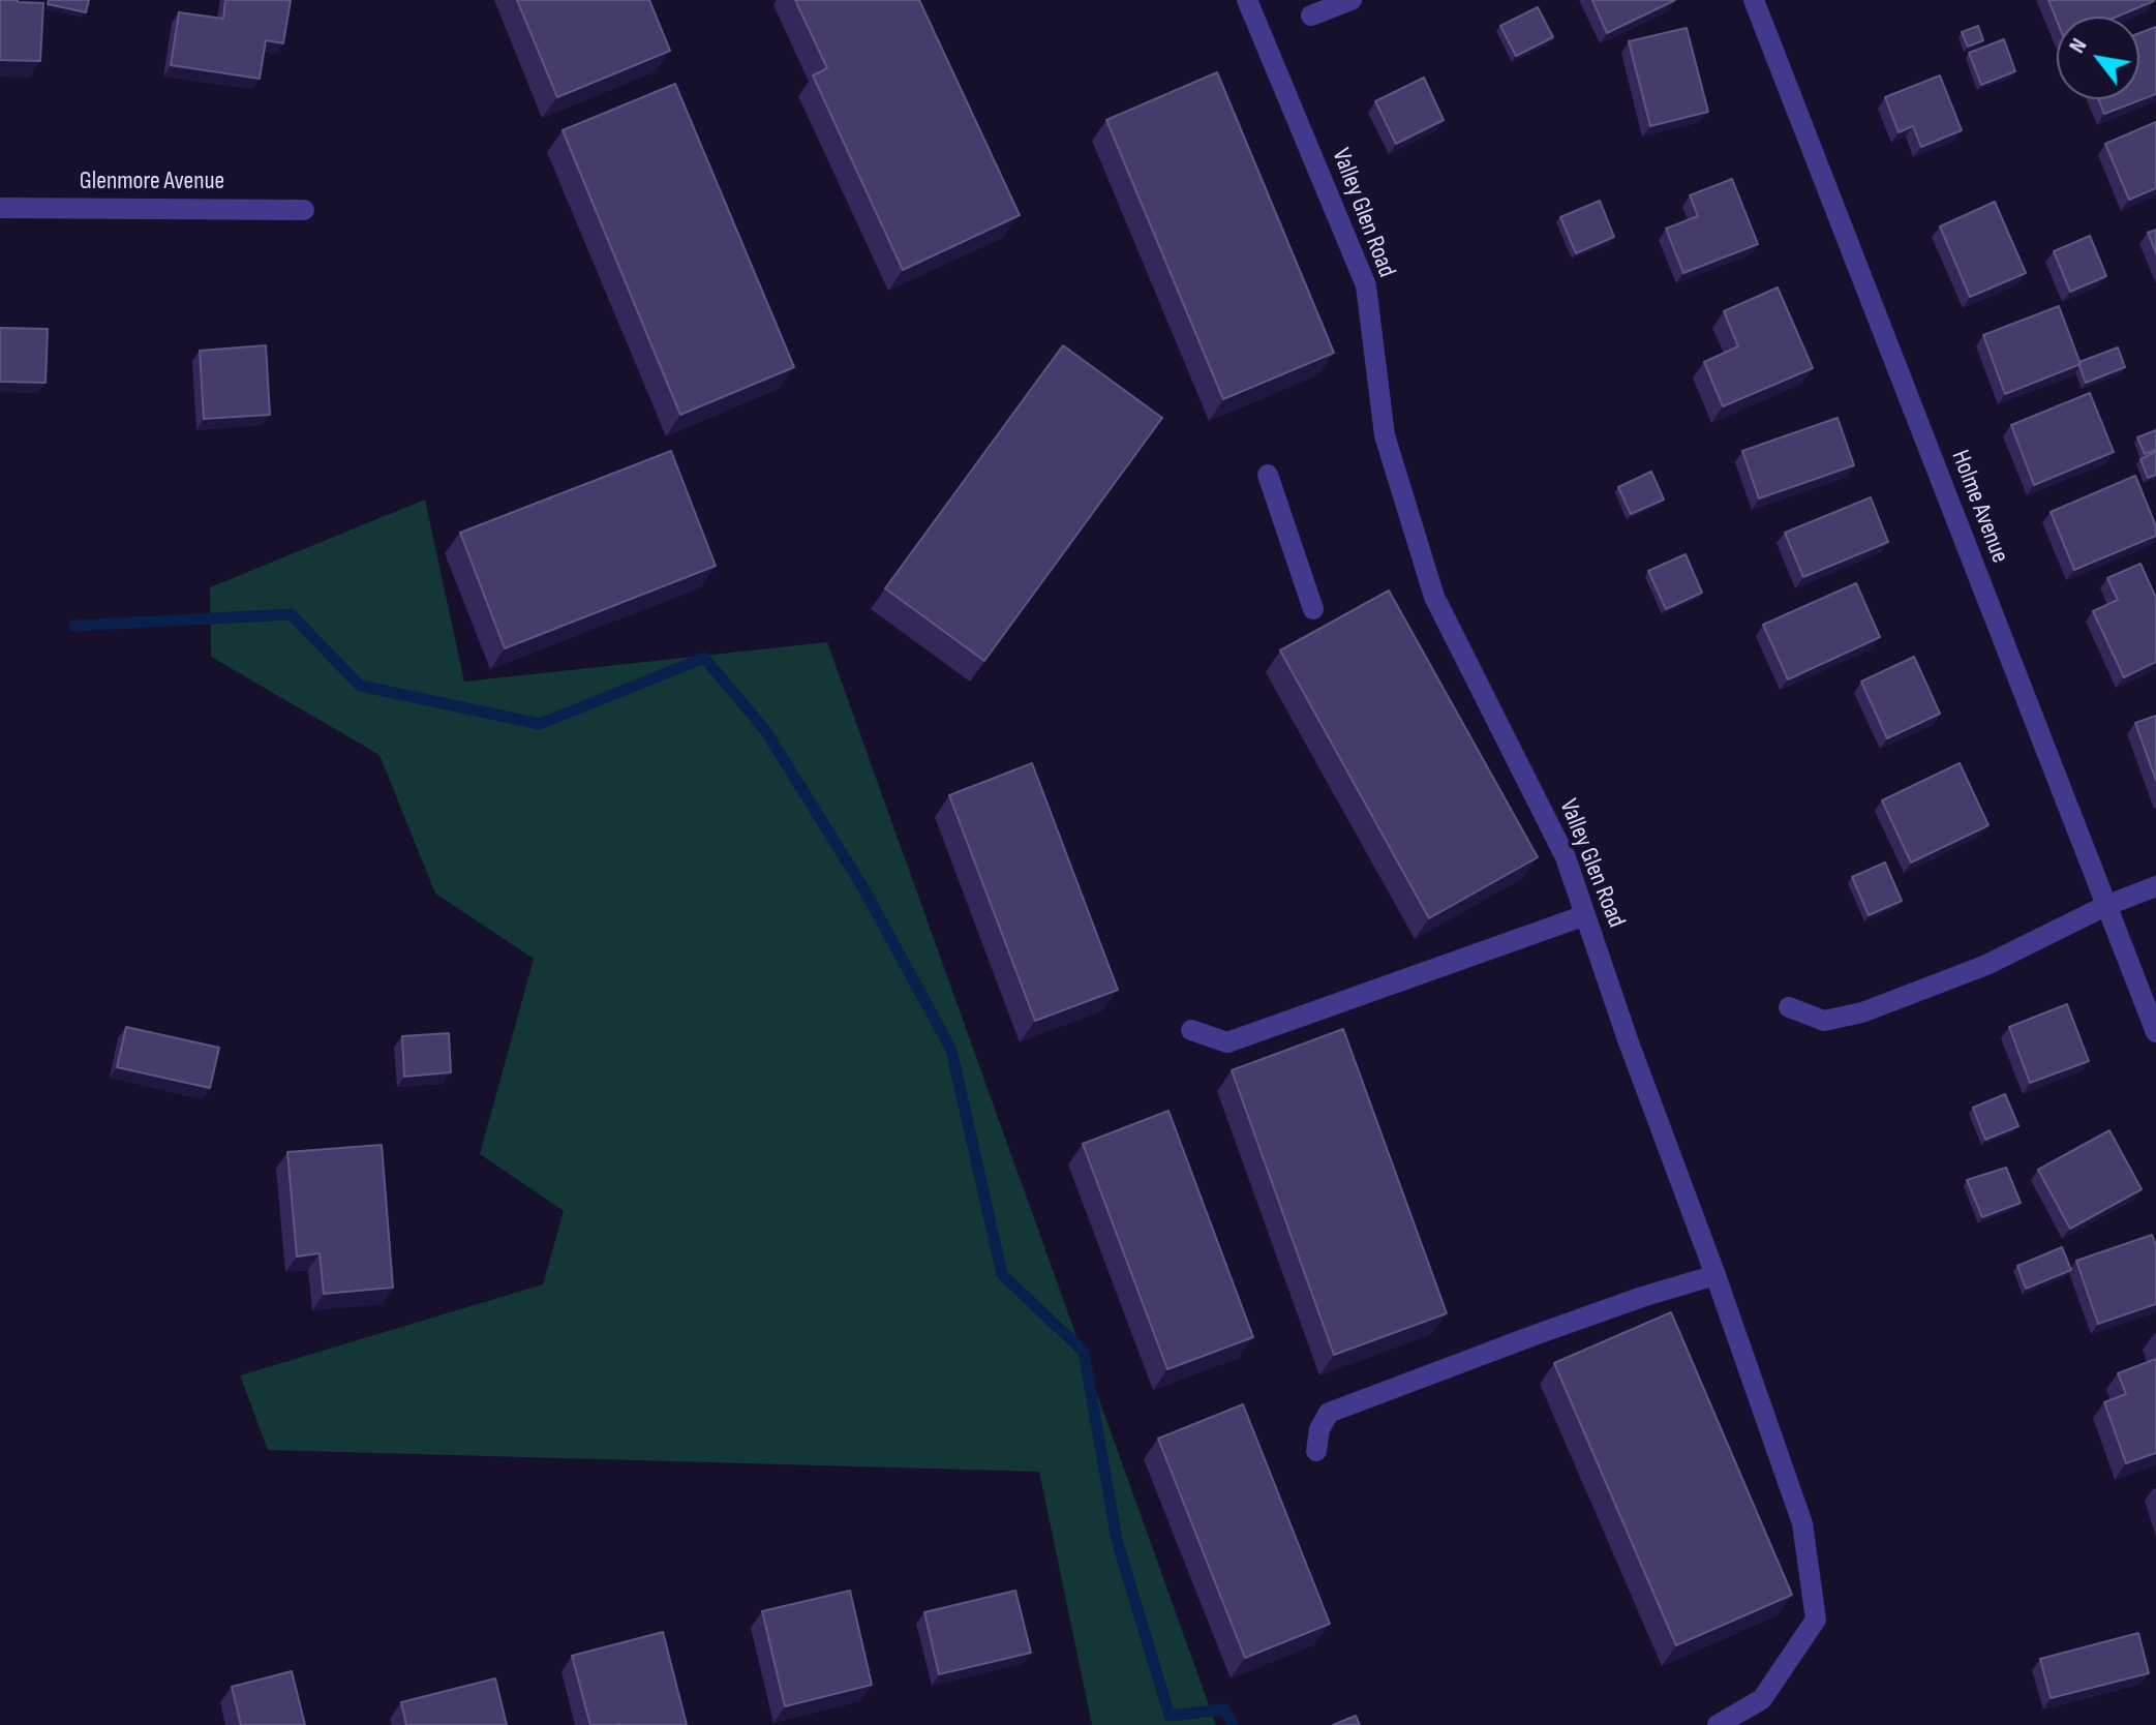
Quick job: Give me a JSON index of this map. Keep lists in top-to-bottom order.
{
  "streets": {
    "street": ["Glenmore Avenue", "Valley Glen Road", "Holme Avenue"]
  },
  "north": "top left"
}
